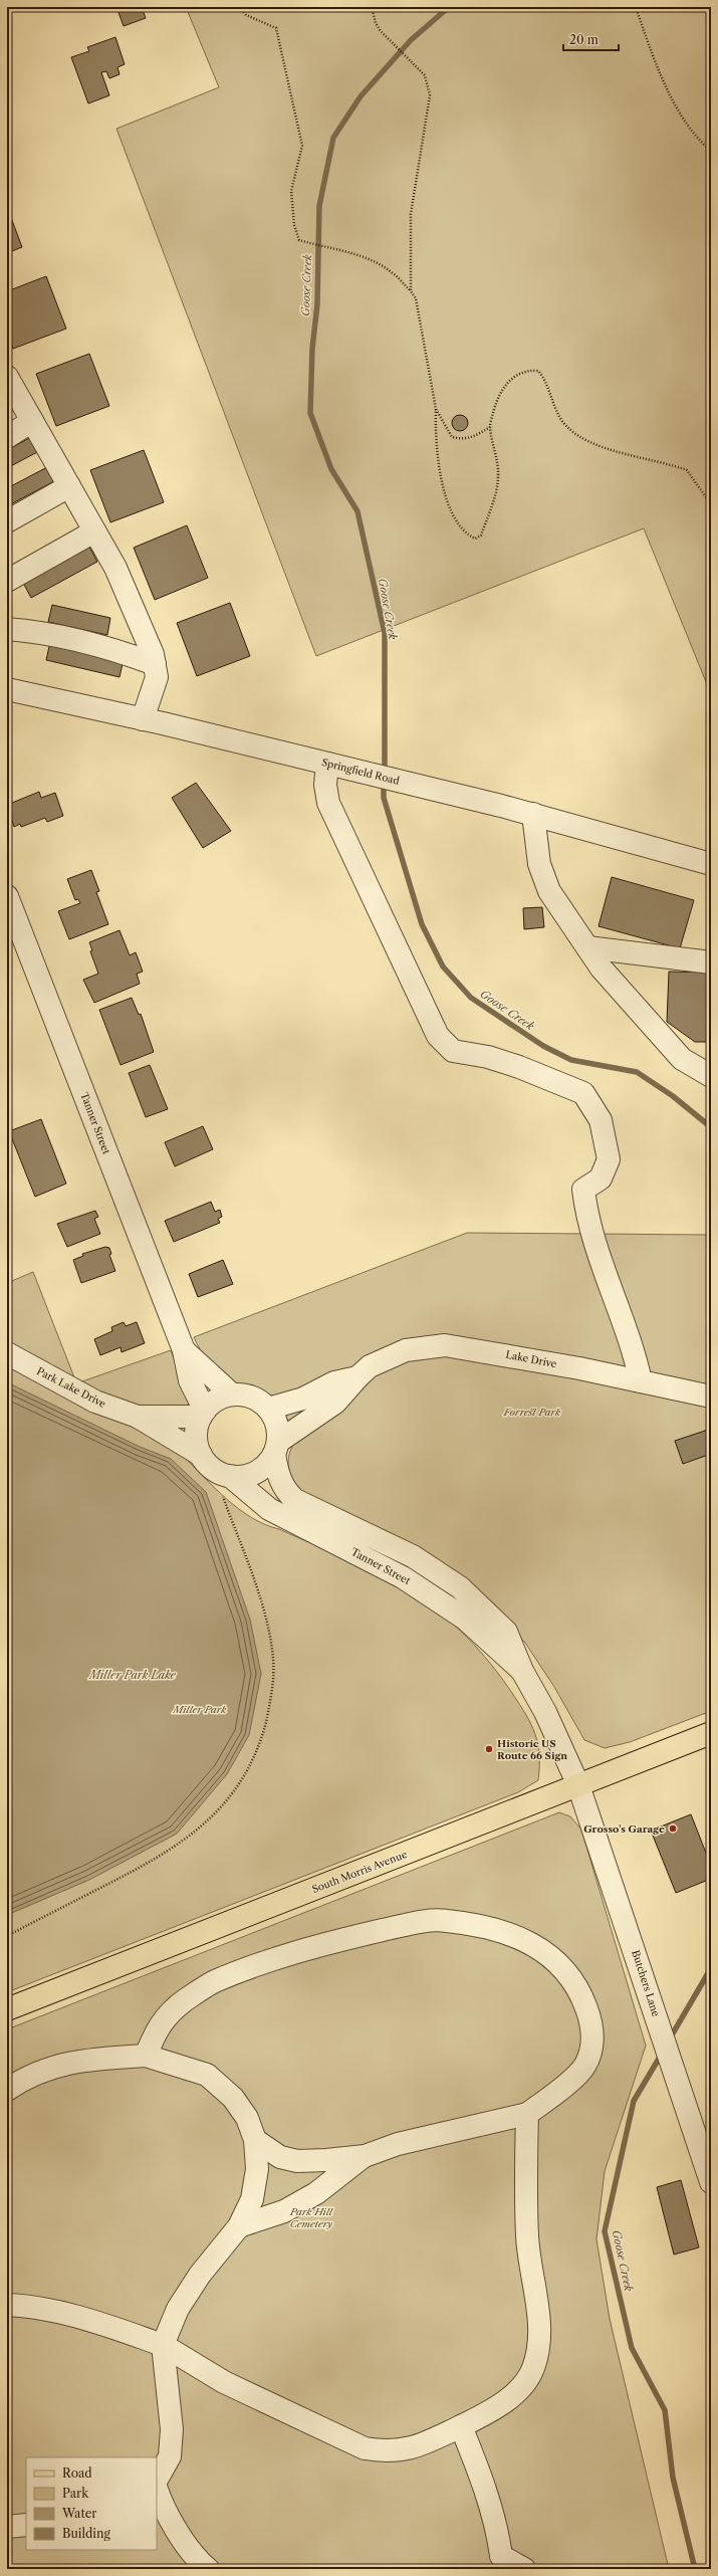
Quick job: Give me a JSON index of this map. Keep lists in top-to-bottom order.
{
  "streets": {
    "main road": ["South Morris Avenue"],
    "street": [
      "Springfield Road",
      "Tanner Street",
      "Lake Drive",
      "Park Lake Drive",
      "Butchers Lane"
    ]
  },
  "crossings": [
    ["Tanner Street", "Lake Drive"],
    ["Tanner Street", "Park Lake Drive"],
    ["Tanner Street", "South Morris Avenue"],
    ["Tanner Street", "Butchers Lane"],
    ["Lake Drive", "Park Lake Drive"],
    ["South Morris Avenue", "Butchers Lane"]
  ],
  "water": ["Goose Creek", "Miller Park Lake"],
  "parks": ["Forrest Park", "Miller Park", "Park Hill Cemetery"],
  "places": ["Historic US Route 66 Sign", "Grosso's Garage"],
  "legend": [
    "Road",
    "Park",
    "Water",
    "Building"
  ],
  "scale_bar": "20 m"
}
